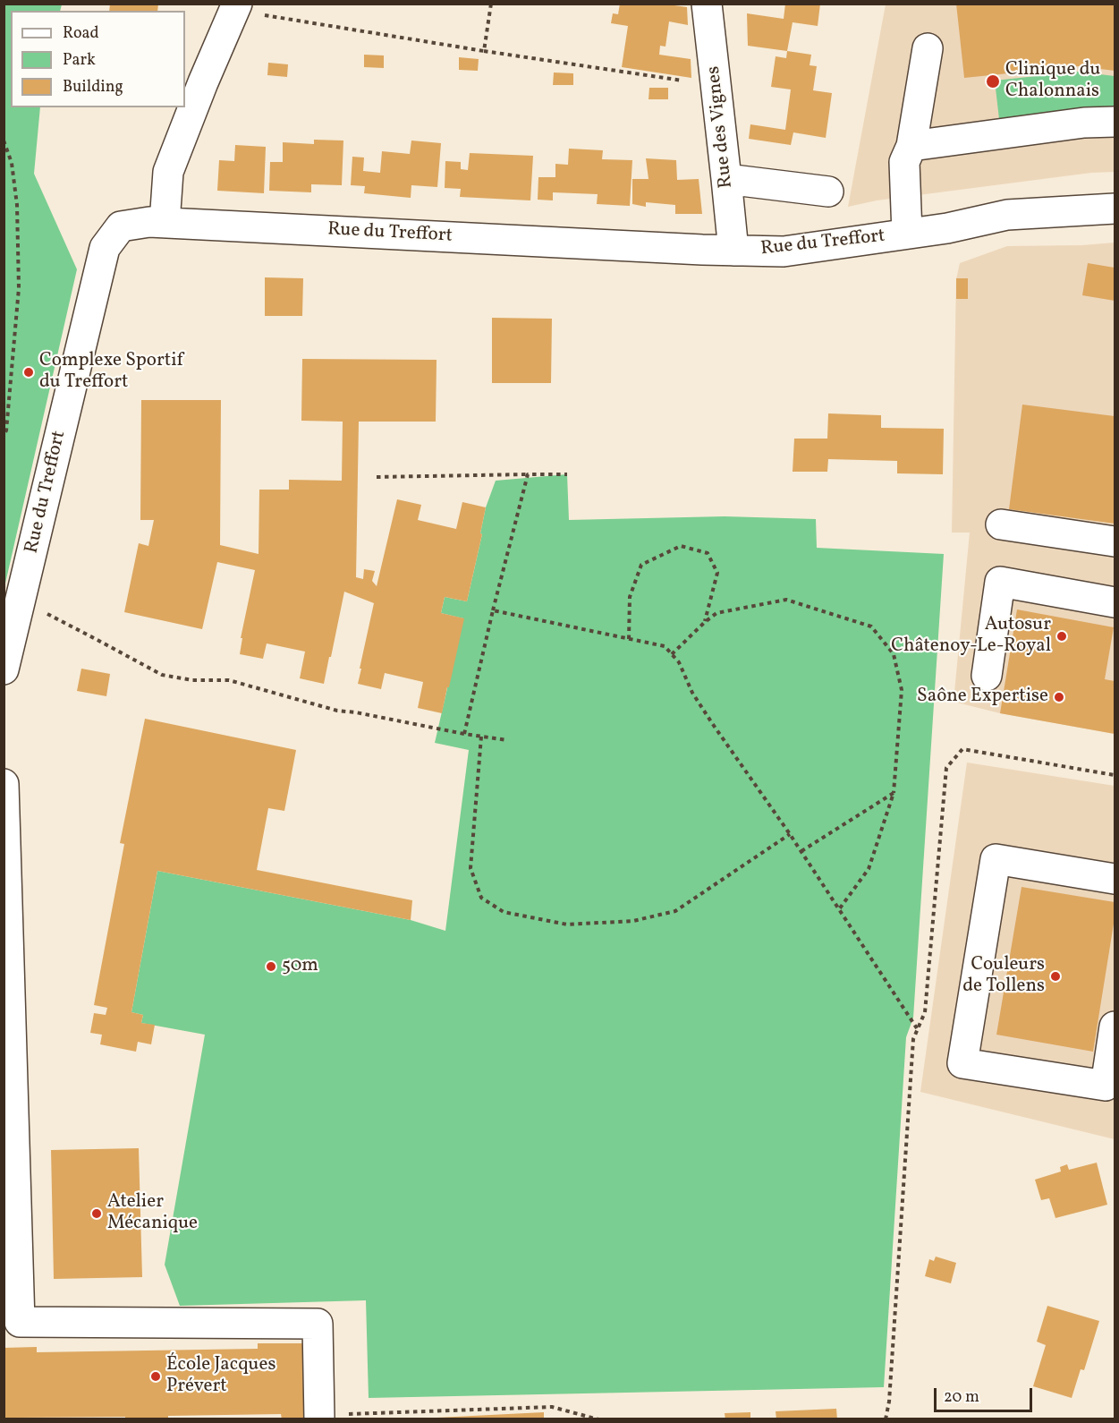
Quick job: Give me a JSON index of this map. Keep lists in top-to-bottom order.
{
  "streets": {
    "street": ["Rue des Vignes", "Rue du Treffort"]
  },
  "crossings": [
    ["Rue des Vignes", "Rue du Treffort"]
  ],
  "places": [
    "Clinique du Chalonnais",
    "Complexe Sportif du Treffort",
    "Autosur Châtenoy-Le-Royal",
    "Saône Expertise",
    "50m",
    "Couleurs de Tollens",
    "Atelier Mécanique",
    "École Jacques Prévert"
  ],
  "legend": ["Road", "Park", "Building"],
  "scale_bar": "20 m"
}
